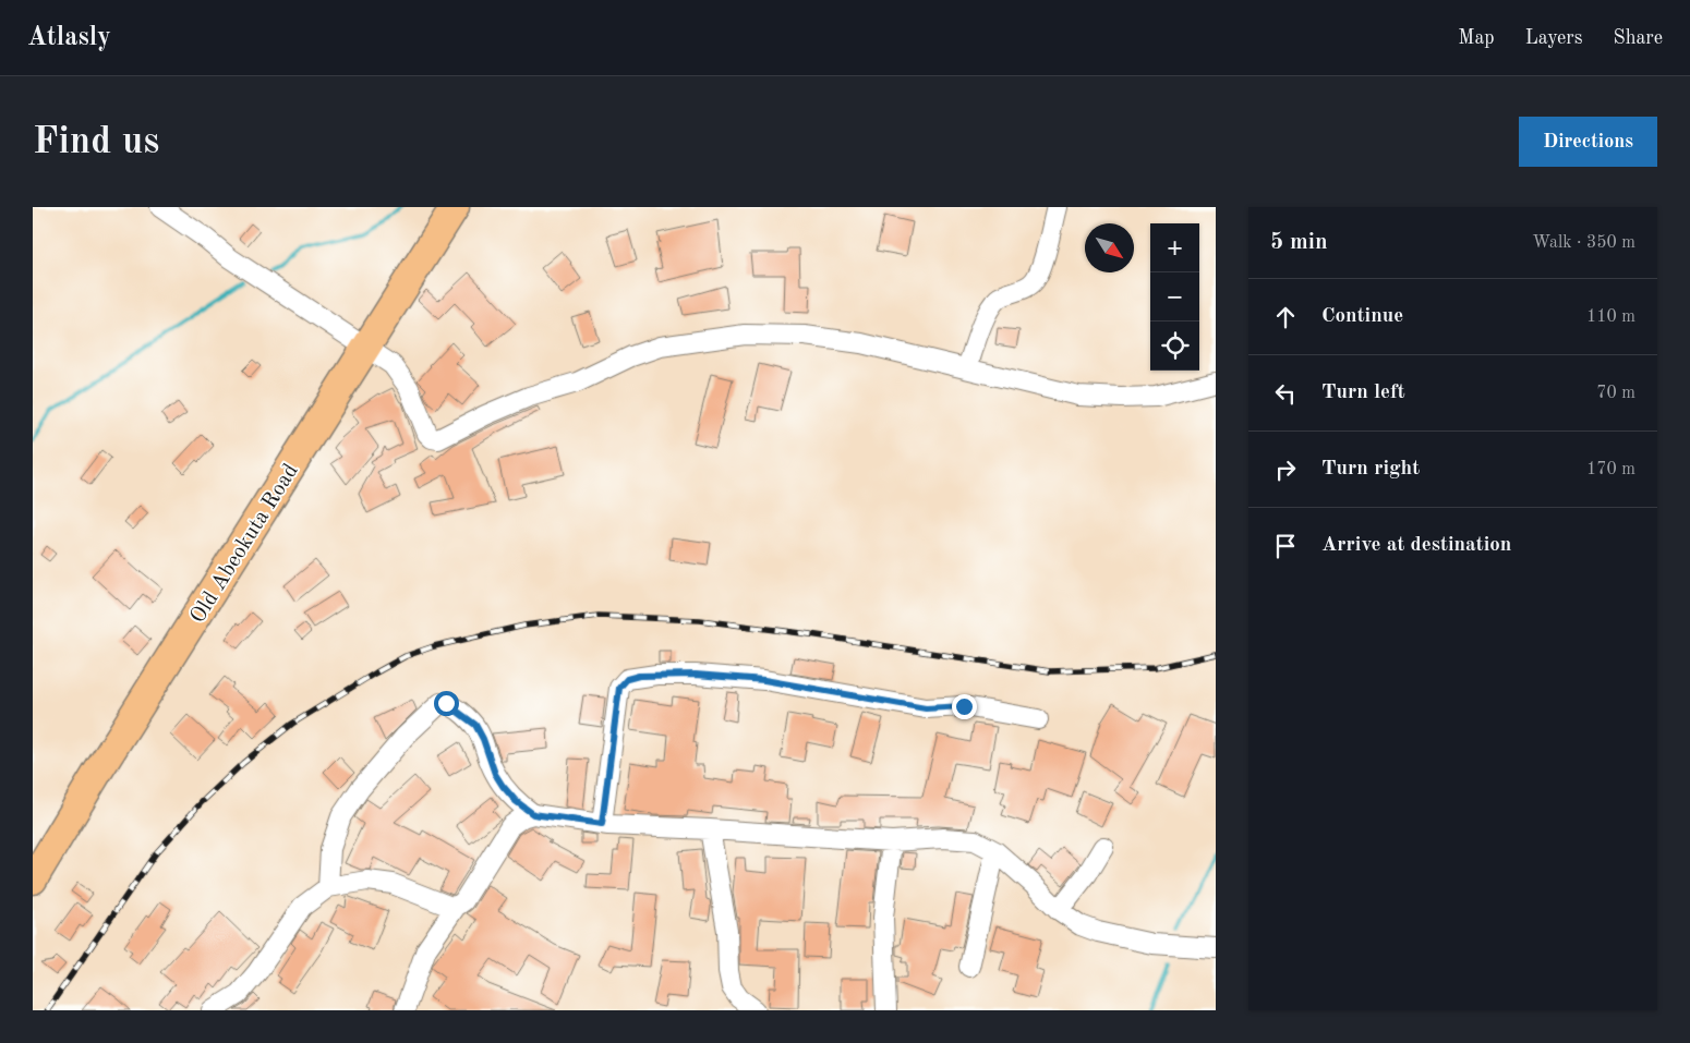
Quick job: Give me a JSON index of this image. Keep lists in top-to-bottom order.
{
  "streets": {
    "highway": ["Old Abeokuta Road"]
  },
  "north": "bottom right",
  "page": {
    "header": "Atlasly",
    "nav": ["Map", "Layers", "Share"],
    "buttons": "Directions",
    "title": "Find us",
    "heading": ["5 min", "Walk · 350 m"],
    "map_buttons": ["+", "−"],
    "list": [
      ["Continue", "110 m"],
      ["Turn left", "70 m"],
      ["Turn right", "170 m"],
      "Arrive at destination"
    ]
  }
}
